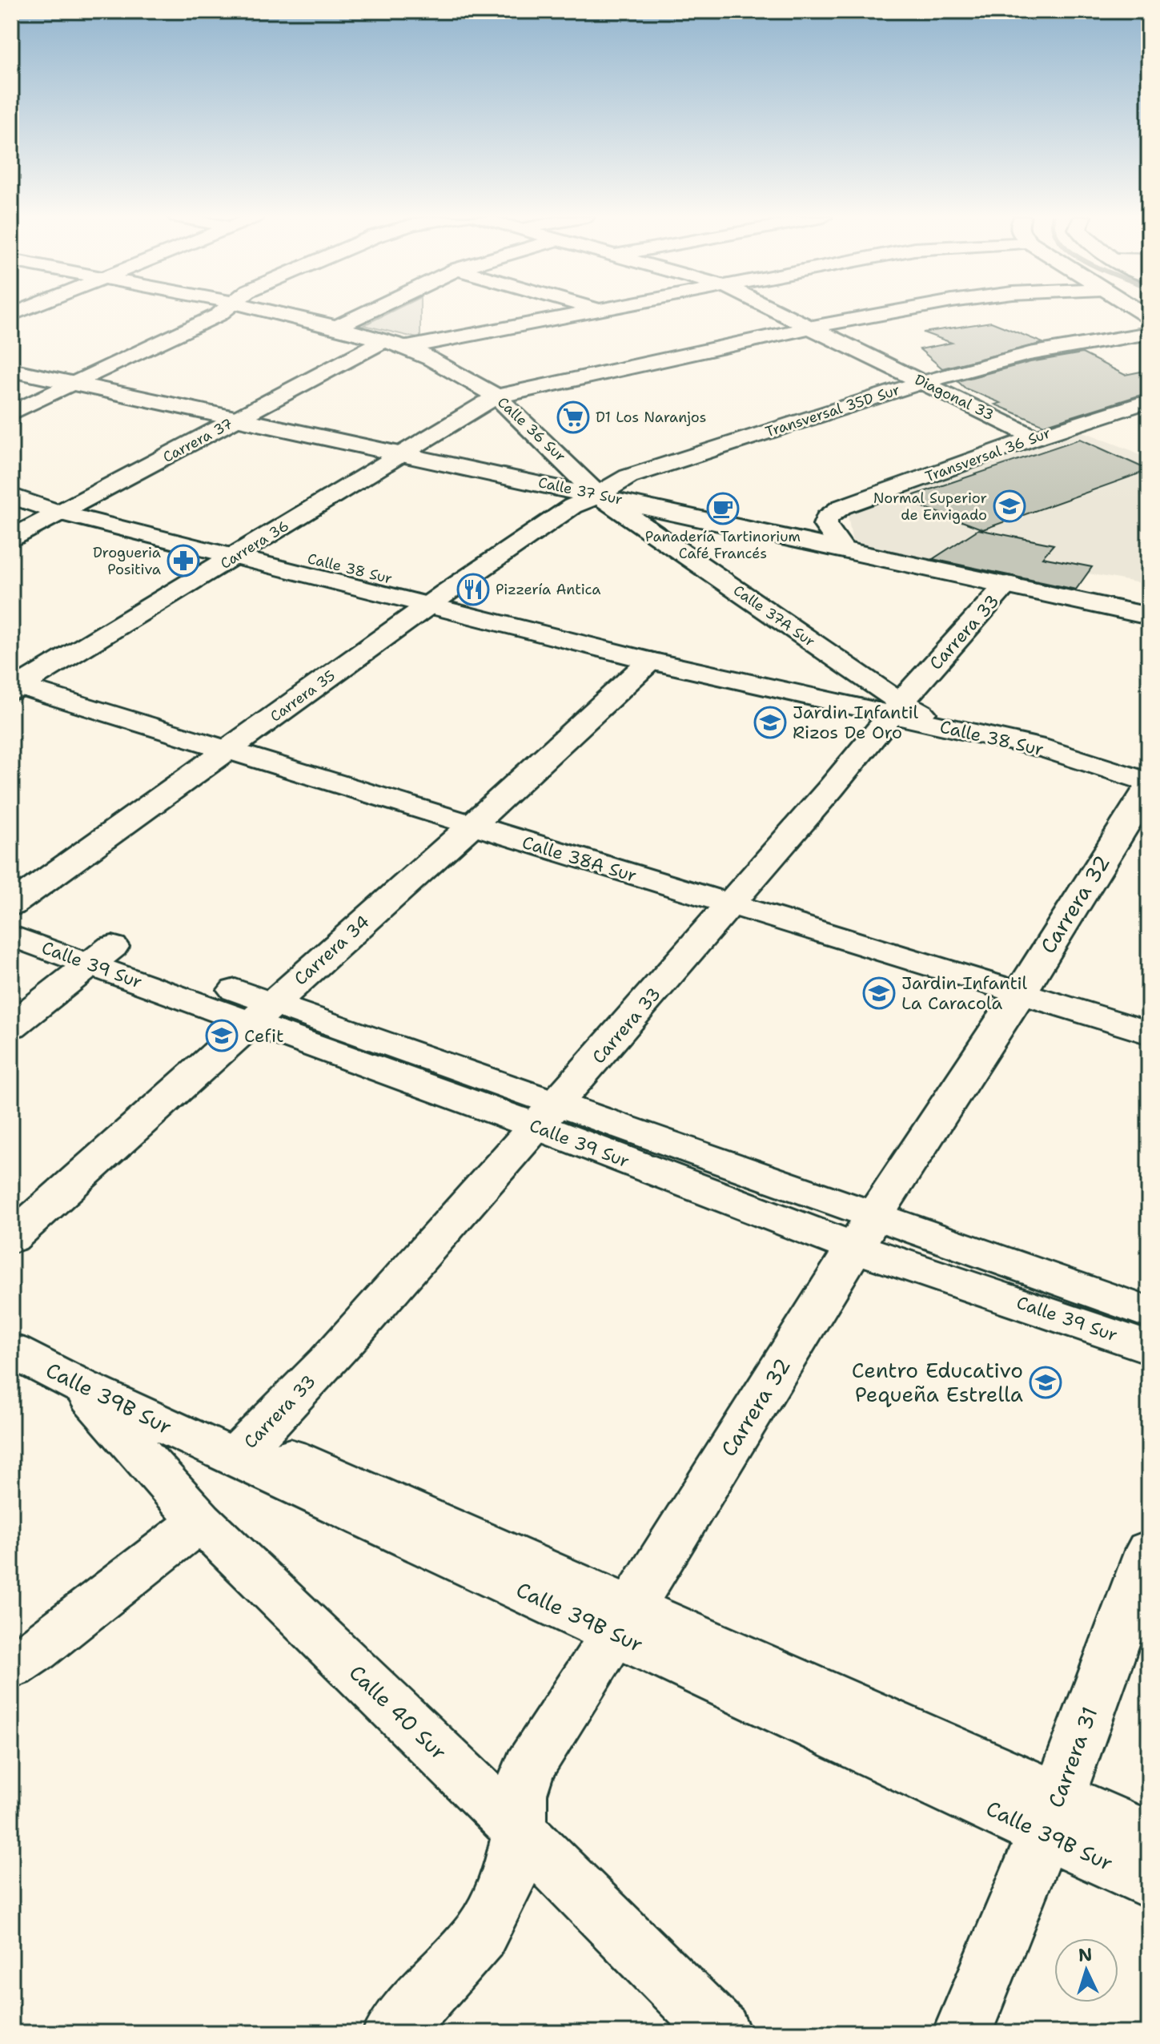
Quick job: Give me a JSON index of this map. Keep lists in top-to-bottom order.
{
  "streets": {
    "street": [
      "Diagonal 33",
      "Transversal 35D Sur",
      "Calle 36 Sur",
      "Carrera 37",
      "Transversal 36 Sur",
      "Calle 37 Sur",
      "Carrera 36",
      "Calle 38 Sur",
      "Calle 37A Sur",
      "Carrera 33",
      "Carrera 35",
      "Calle 38A Sur",
      "Carrera 32",
      "Carrera 34",
      "Calle 39 Sur",
      "Calle 39B Sur",
      "Calle 40 Sur",
      "Carrera 31"
    ]
  },
  "crossings": [
    ["Diagonal 33", "Transversal 35D Sur"],
    ["Diagonal 33", "Transversal 36 Sur"],
    ["Diagonal 33", "Carrera 36"],
    ["Transversal 35D Sur", "Calle 36 Sur"],
    ["Transversal 35D Sur", "Calle 37 Sur"],
    ["Transversal 35D Sur", "Calle 37A Sur"],
    ["Transversal 35D Sur", "Carrera 35"],
    ["Calle 36 Sur", "Carrera 37"],
    ["Calle 36 Sur", "Calle 37 Sur"],
    ["Calle 36 Sur", "Carrera 36"],
    ["Calle 36 Sur", "Calle 37A Sur"],
    ["Calle 36 Sur", "Carrera 35"],
    ["Carrera 37", "Calle 37 Sur"],
    ["Carrera 37", "Calle 38 Sur"],
    ["Transversal 36 Sur", "Calle 37 Sur"],
    ["Calle 37 Sur", "Carrera 36"],
    ["Calle 37 Sur", "Calle 37A Sur"],
    ["Calle 37 Sur", "Carrera 33"],
    ["Calle 37 Sur", "Carrera 35"],
    ["Carrera 36", "Calle 38 Sur"],
    ["Carrera 36", "Calle 38A Sur"],
    ["Calle 38 Sur", "Calle 37A Sur"],
    ["Calle 38 Sur", "Carrera 33"],
    ["Calle 38 Sur", "Carrera 35"],
    ["Calle 38 Sur", "Carrera 32"],
    ["Calle 38 Sur", "Carrera 34"],
    ["Calle 37A Sur", "Carrera 33"],
    ["Calle 37A Sur", "Carrera 35"],
    ["Carrera 33", "Calle 38A Sur"],
    ["Carrera 33", "Calle 39 Sur"],
    ["Carrera 33", "Calle 39B Sur"],
    ["Carrera 35", "Calle 38A Sur"],
    ["Calle 38A Sur", "Carrera 32"],
    ["Calle 38A Sur", "Carrera 34"],
    ["Carrera 32", "Calle 39 Sur"],
    ["Carrera 32", "Calle 39B Sur"],
    ["Carrera 32", "Calle 40 Sur"],
    ["Carrera 34", "Calle 39 Sur"],
    ["Calle 39B Sur", "Calle 40 Sur"],
    ["Calle 39B Sur", "Carrera 31"]
  ],
  "places": {
    "supermarket": ["D1 Los Naranjos"],
    "school or university": [
      "Normal Superior de Envigado",
      "Jardin Infantil Rizos De Oro",
      "Jardin Infantil La Caracola",
      "Cefit",
      "Centro Educativo Pequeña Estrella"
    ],
    "cafe": ["Panadería Tartinorium Café Francés"],
    "pharmacy": ["Drogueria Positiva"],
    "restaurant": ["Pizzería Antica"]
  },
  "north": "top"
}
